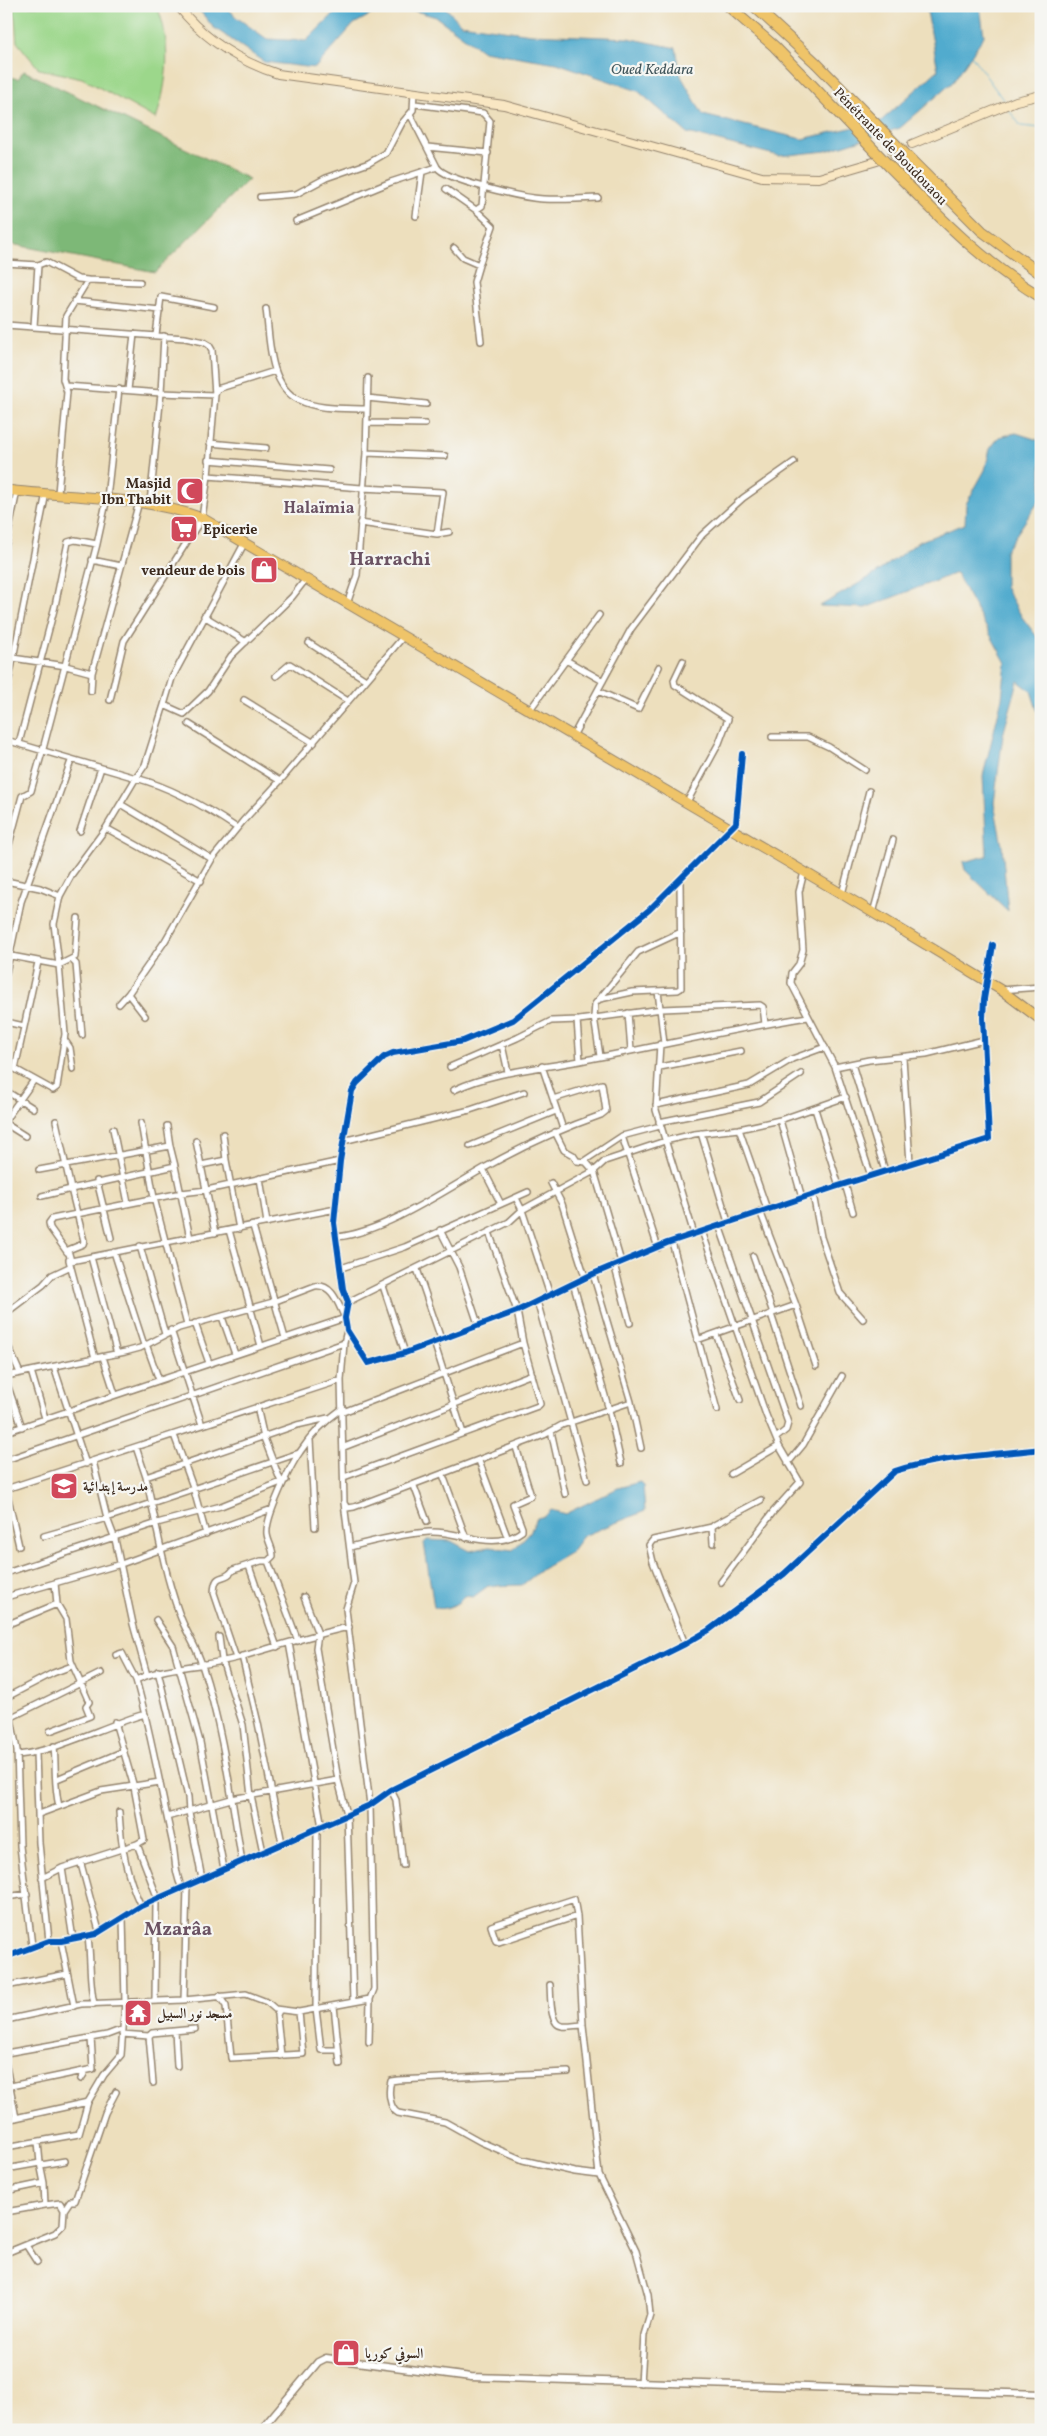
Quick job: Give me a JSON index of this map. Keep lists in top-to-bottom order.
{
  "streets": {
    "highway": ["Pénétrante de Boudouaou"]
  },
  "districts": ["Halaïmia", "Harrachi", "Mzarâa"],
  "water": ["Oued Keddara"],
  "places": {
    "mosque": ["Masjid Ibn Thabit"],
    "supermarket": ["Epicerie"],
    "shop": ["vendeur de bois", "السوفي كوريا"],
    "school or university": ["مدرسة إبتدائية"],
    "temple": ["مسجد نور السبيل"]
  }
}
